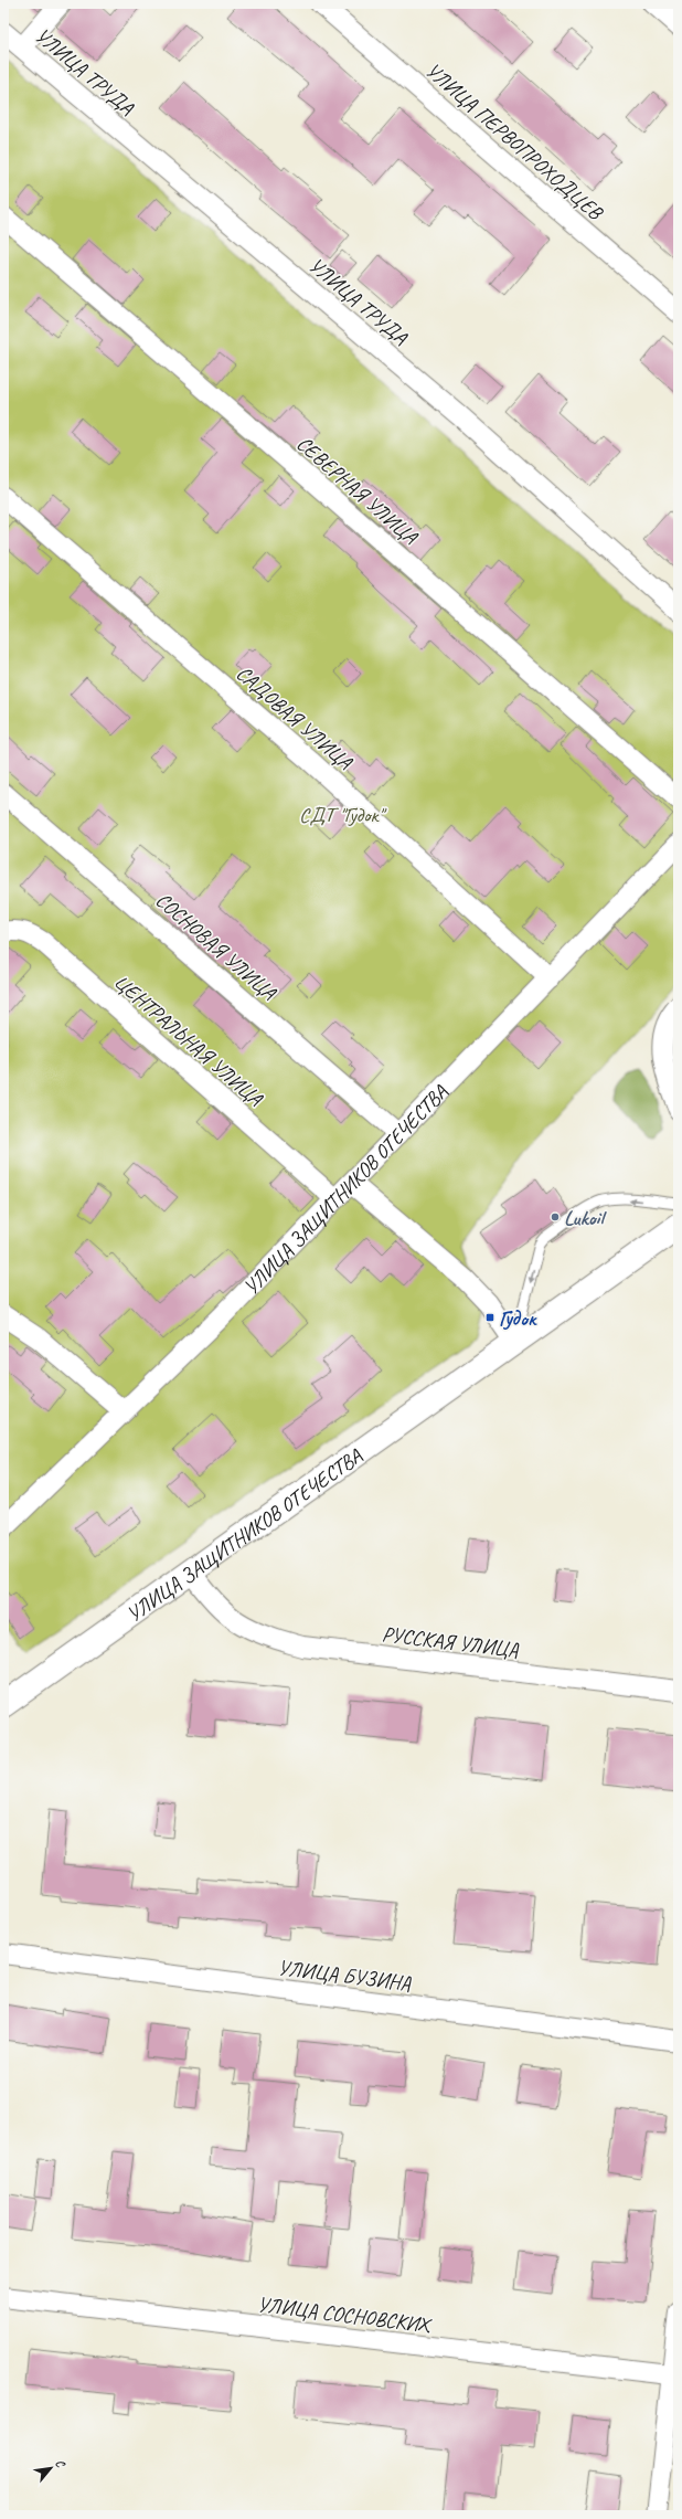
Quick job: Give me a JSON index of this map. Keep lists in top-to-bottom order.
{
  "streets": {
    "main road": ["УЛИЦА ЗАЩИТНИКОВ ОТЕЧЕСТВА"],
    "street": [
      "УЛИЦА ТРУДА",
      "УЛИЦА ПЕРВОПРОХОДЦЕВ",
      "СЕВЕРНАЯ УЛИЦА",
      "САДОВАЯ УЛИЦА",
      "СОСНОВАЯ УЛИЦА",
      "ЦЕНТРАЛЬНАЯ УЛИЦА",
      "РУССКАЯ УЛИЦА",
      "УЛИЦА БУЗИНА",
      "УЛИЦА СОСНОВСКИХ"
    ]
  },
  "crossings": [
    ["САДОВАЯ УЛИЦА", "УЛИЦА ЗАЩИТНИКОВ ОТЕЧЕСТВА"],
    ["СОСНОВАЯ УЛИЦА", "УЛИЦА ЗАЩИТНИКОВ ОТЕЧЕСТВА"],
    ["ЦЕНТРАЛЬНАЯ УЛИЦА", "УЛИЦА ЗАЩИТНИКОВ ОТЕЧЕСТВА"],
    ["УЛИЦА ЗАЩИТНИКОВ ОТЕЧЕСТВА", "РУССКАЯ УЛИЦА"]
  ],
  "parks": ["СДТ \"Гудок\""],
  "places": {
    "other": ["Lukoil"],
    "transit": ["Гудок"]
  },
  "north": "top right"
}
